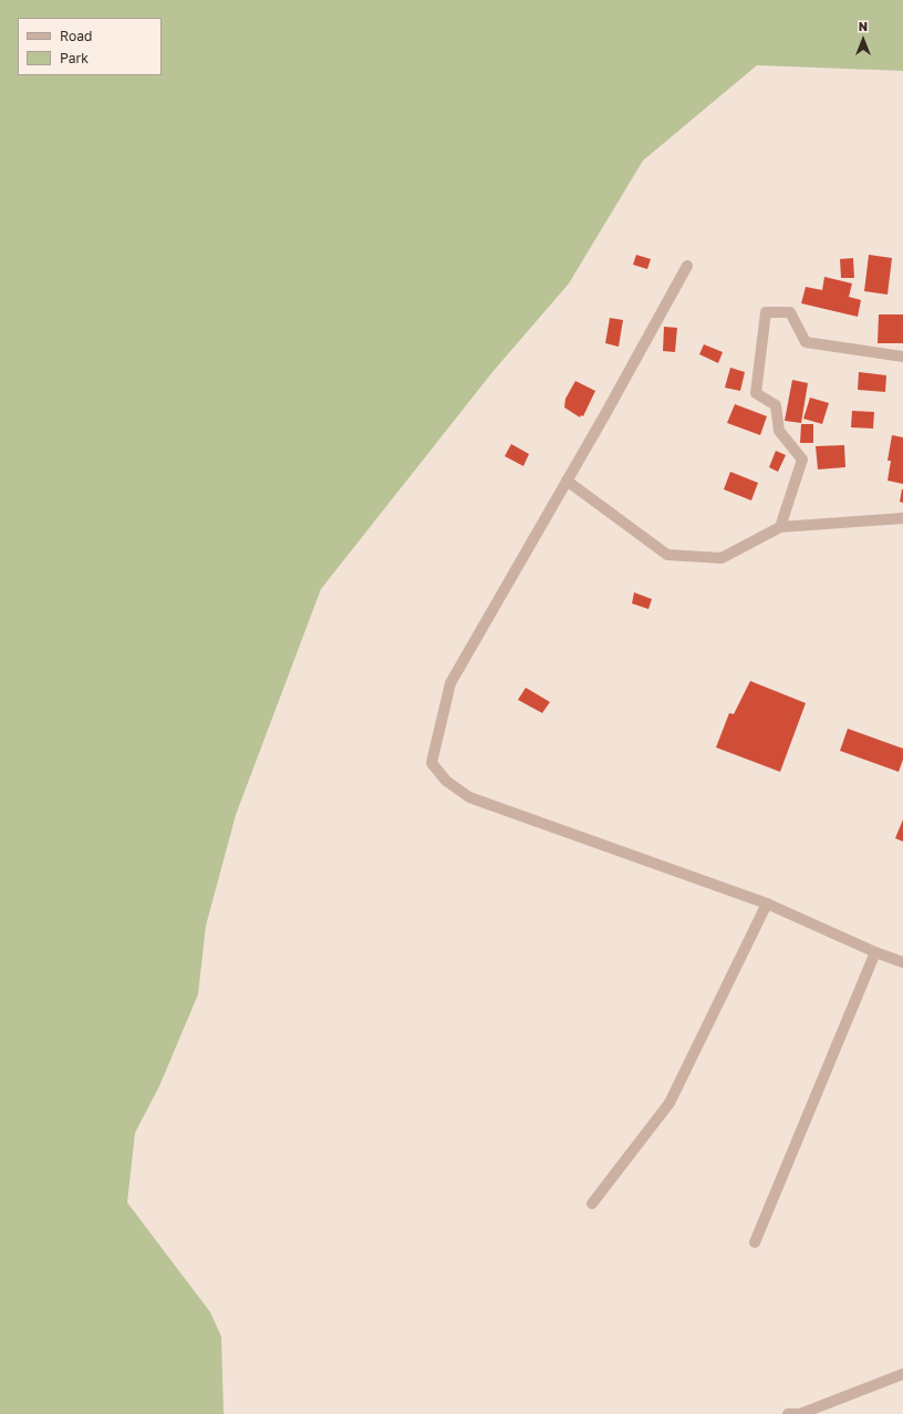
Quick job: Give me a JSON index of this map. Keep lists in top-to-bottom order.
{
  "legend": ["Road", "Park"],
  "north": "top"
}
